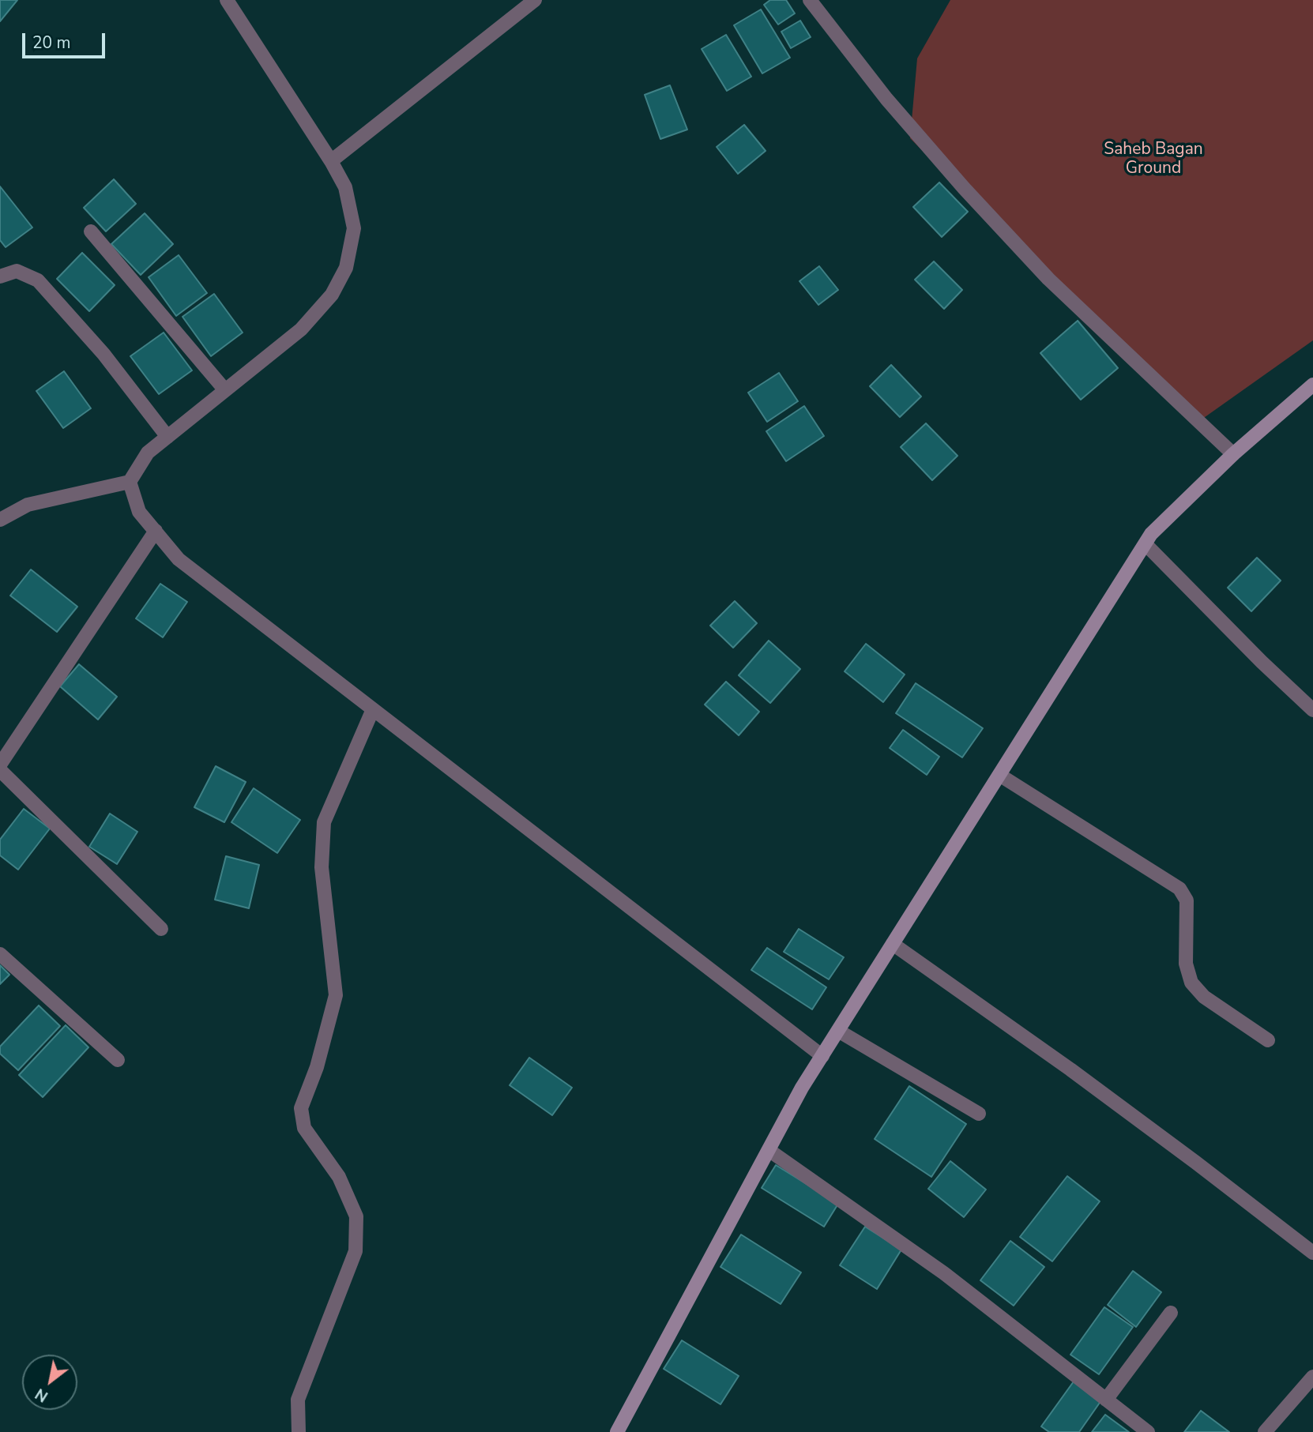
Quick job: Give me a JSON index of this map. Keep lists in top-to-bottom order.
{
  "parks": ["Saheb Bagan Ground"],
  "scale_bar": "20 m",
  "north": "bottom left"
}
